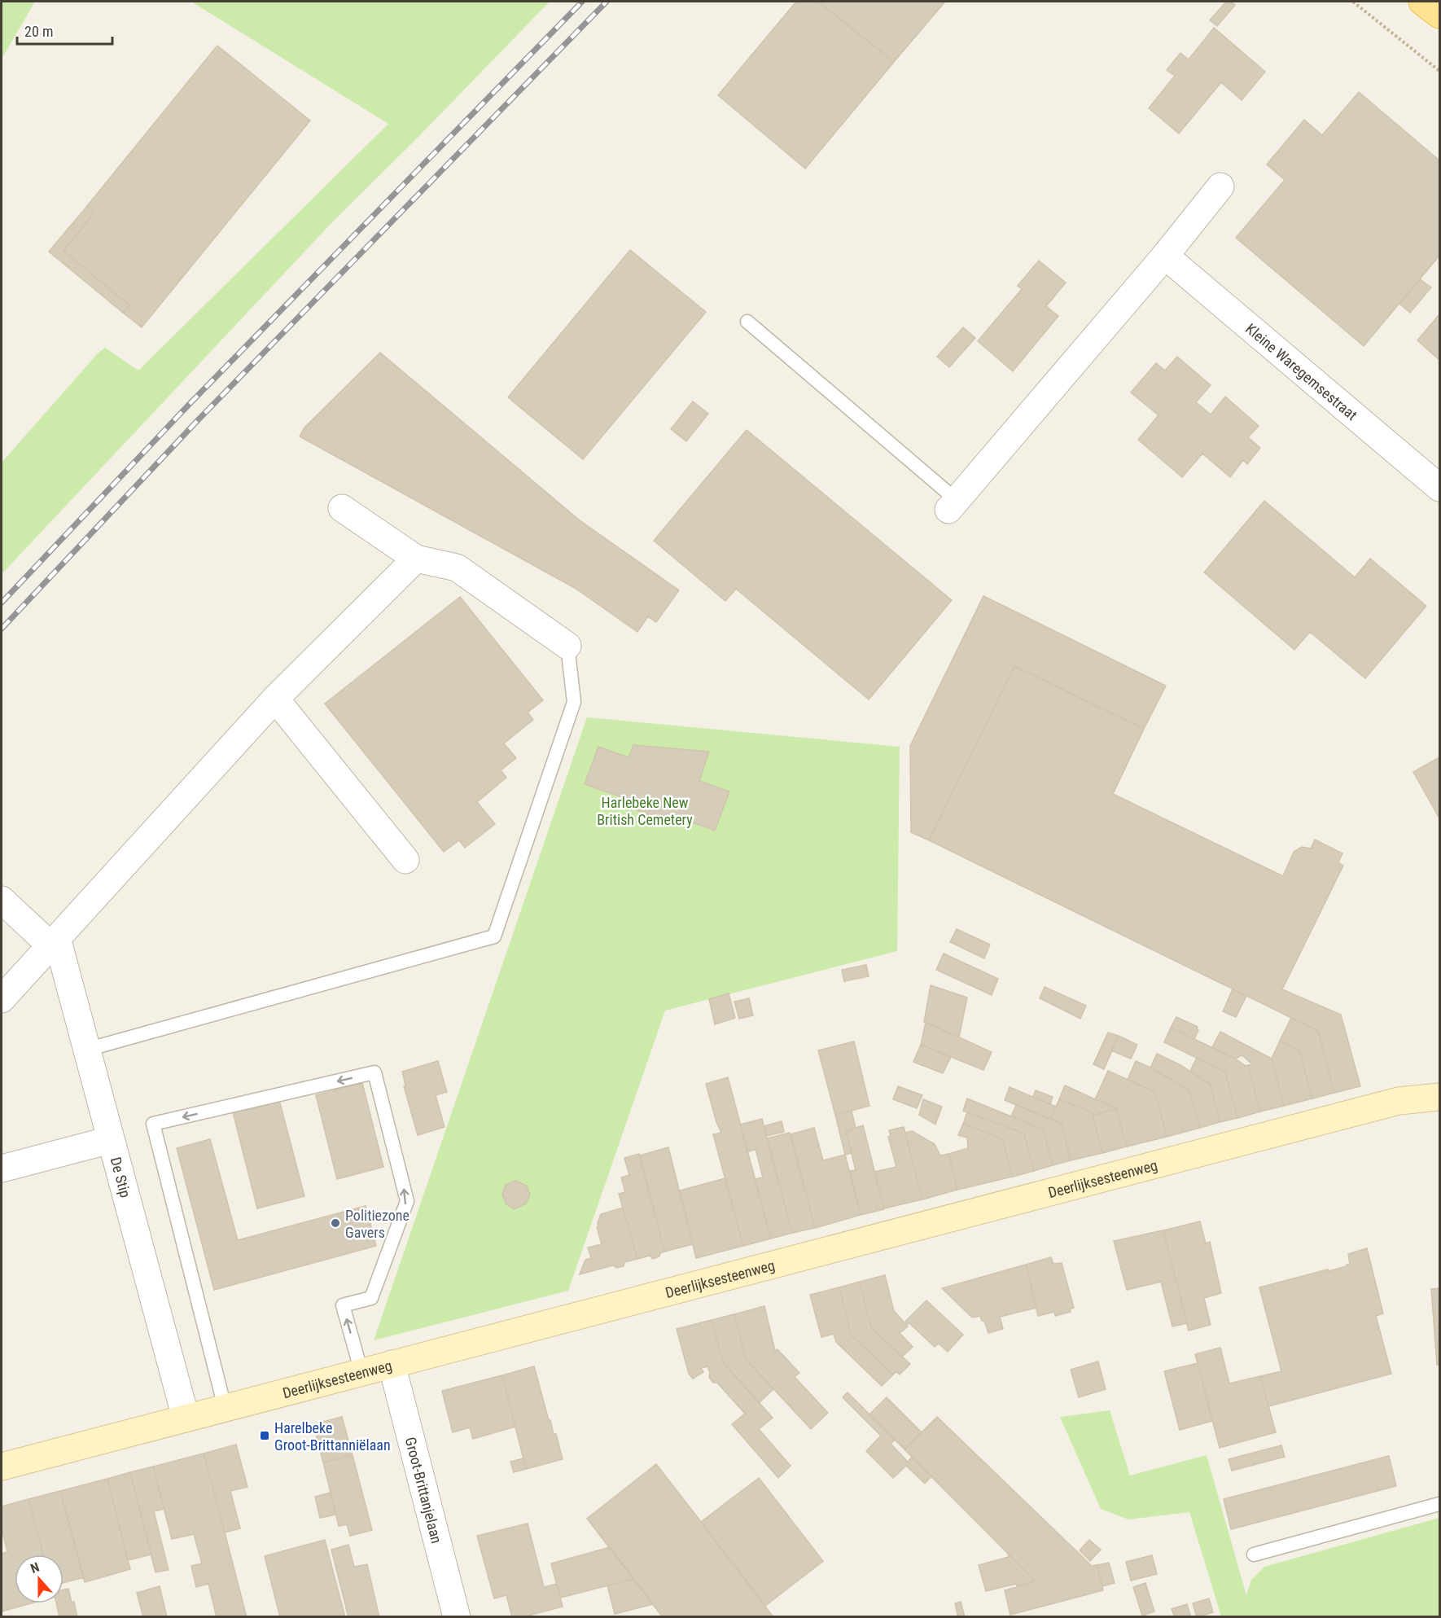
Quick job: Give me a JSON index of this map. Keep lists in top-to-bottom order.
{
  "streets": {
    "main road": ["Deerlijksesteenweg"],
    "street": ["Kleine Waregemsestraat", "De Stip", "Groot-Brittanjelaan"]
  },
  "crossings": [
    ["De Stip", "Deerlijksesteenweg"],
    ["Deerlijksesteenweg", "Groot-Brittanjelaan"]
  ],
  "parks": ["Harlebeke New British Cemetery"],
  "places": {
    "other": ["Politiezone Gavers"],
    "transit": ["Harelbeke Groot-Brittanniëlaan"]
  },
  "scale_bar": "20 m",
  "north": "top"
}
